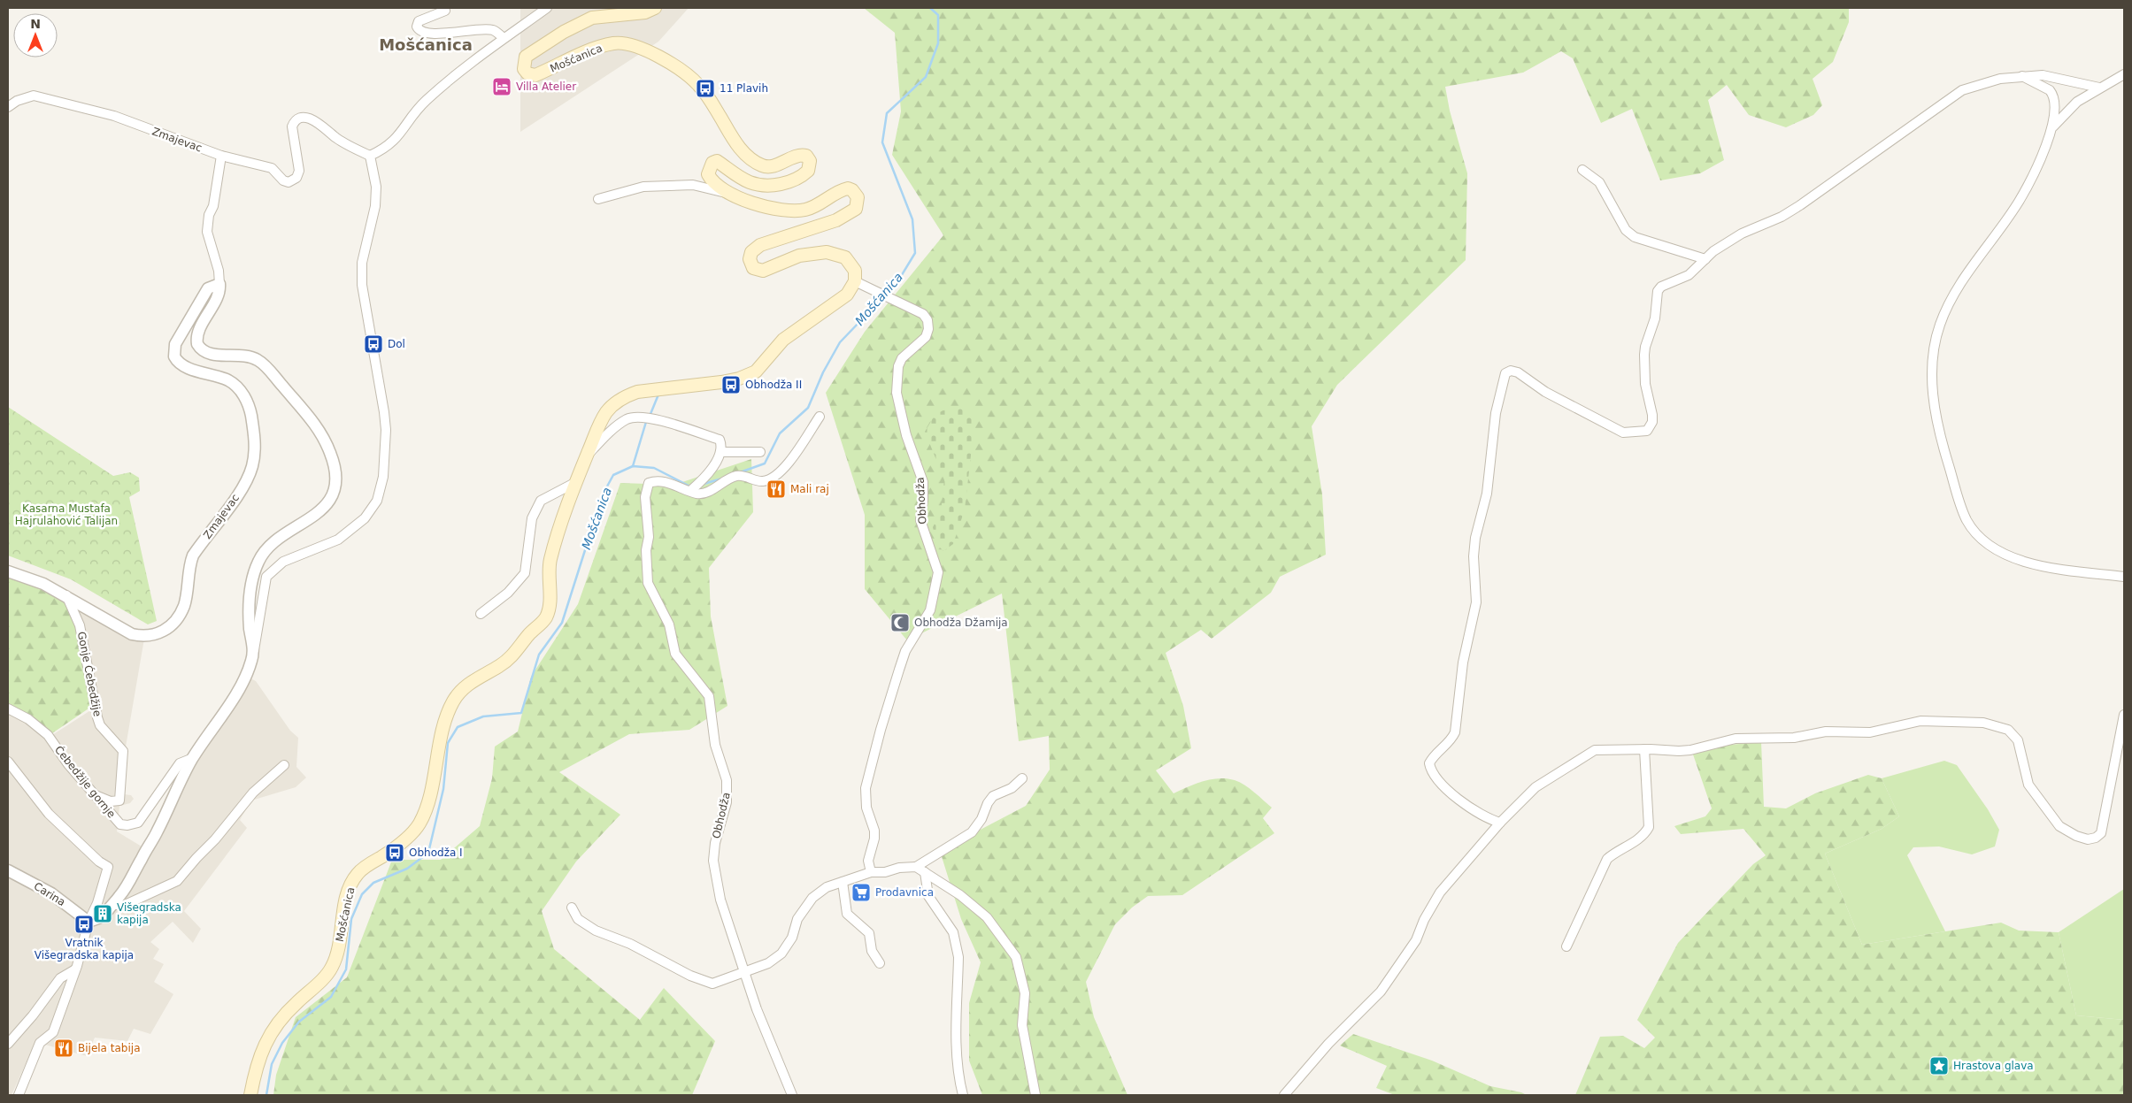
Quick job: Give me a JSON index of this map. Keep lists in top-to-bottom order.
{
  "streets": {
    "main road": ["Mošćanica"],
    "street": [
      "Zmajevac",
      "Obhodža",
      "Gonje Ćebedžije",
      "Ćebedžije gornje",
      "Carina"
    ]
  },
  "crossings": [
    ["Mošćanica", "Obhodža"],
    ["Zmajevac", "Gonje Ćebedžije"],
    ["Gonje Ćebedžije", "Ćebedžije gornje"]
  ],
  "districts": ["Mošćanica"],
  "water": ["Mošćanica"],
  "parks": ["Kasarna Mustafa Hajrulahović Talijan"],
  "places": {
    "hotel": ["Villa Atelier"],
    "bus stop": [
      "11 Plavih",
      "Dol",
      "Obhodža II",
      "Obhodža I",
      "Vratnik Višegradska kapija"
    ],
    "restaurant": ["Mali raj", "Bijela tabija"],
    "mosque": ["Obhodža Džamija"],
    "supermarket": ["Prodavnica"],
    "building": ["Višegradska kapija"],
    "place": ["Hrastova glava"]
  },
  "north": "top"
}
